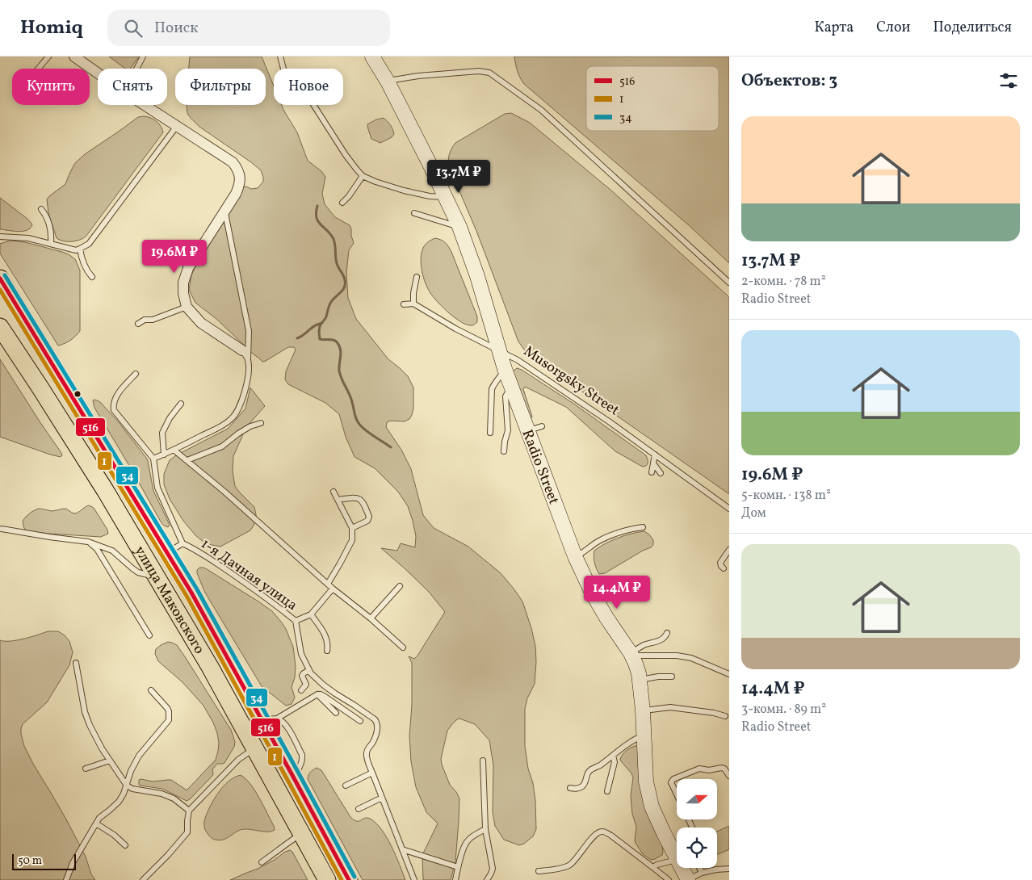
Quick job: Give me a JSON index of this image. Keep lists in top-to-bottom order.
{
  "streets": {
    "highway": ["улица Маковского"],
    "main road": ["Radio Street"],
    "lane": ["Musorgsky Street", "1-я Дачная улица"]
  },
  "crossings": [
    ["Musorgsky Street", "Radio Street"],
    ["1-я Дачная улица", "улица Маковского"]
  ],
  "lines": ["transit line 34", "transit line 516", "transit line 1"],
  "legend": ["516", "1", "34"],
  "scale_bar": "50 m",
  "north": "right",
  "page": {
    "header": "Homiq",
    "search": "Поиск",
    "nav": ["Карта", "Слои", "Поделиться"],
    "heading": "Объектов: 3",
    "chip": [
      "Купить",
      "Снять",
      "Фильтры",
      "Новое"
    ],
    "list": [
      {
        "name": "13.7M ₽",
        "note": "2-комн. · 78 m² · Radio Street"
      },
      {
        "name": "19.6M ₽",
        "note": "5-комн. · 138 m² · Дом"
      },
      {
        "name": "14.4M ₽",
        "note": "3-комн. · 89 m² · Radio Street"
      }
    ],
    "price": ["13.7M ₽", "19.6M ₽", "14.4M ₽"],
    "scale": "50 m"
  }
}
